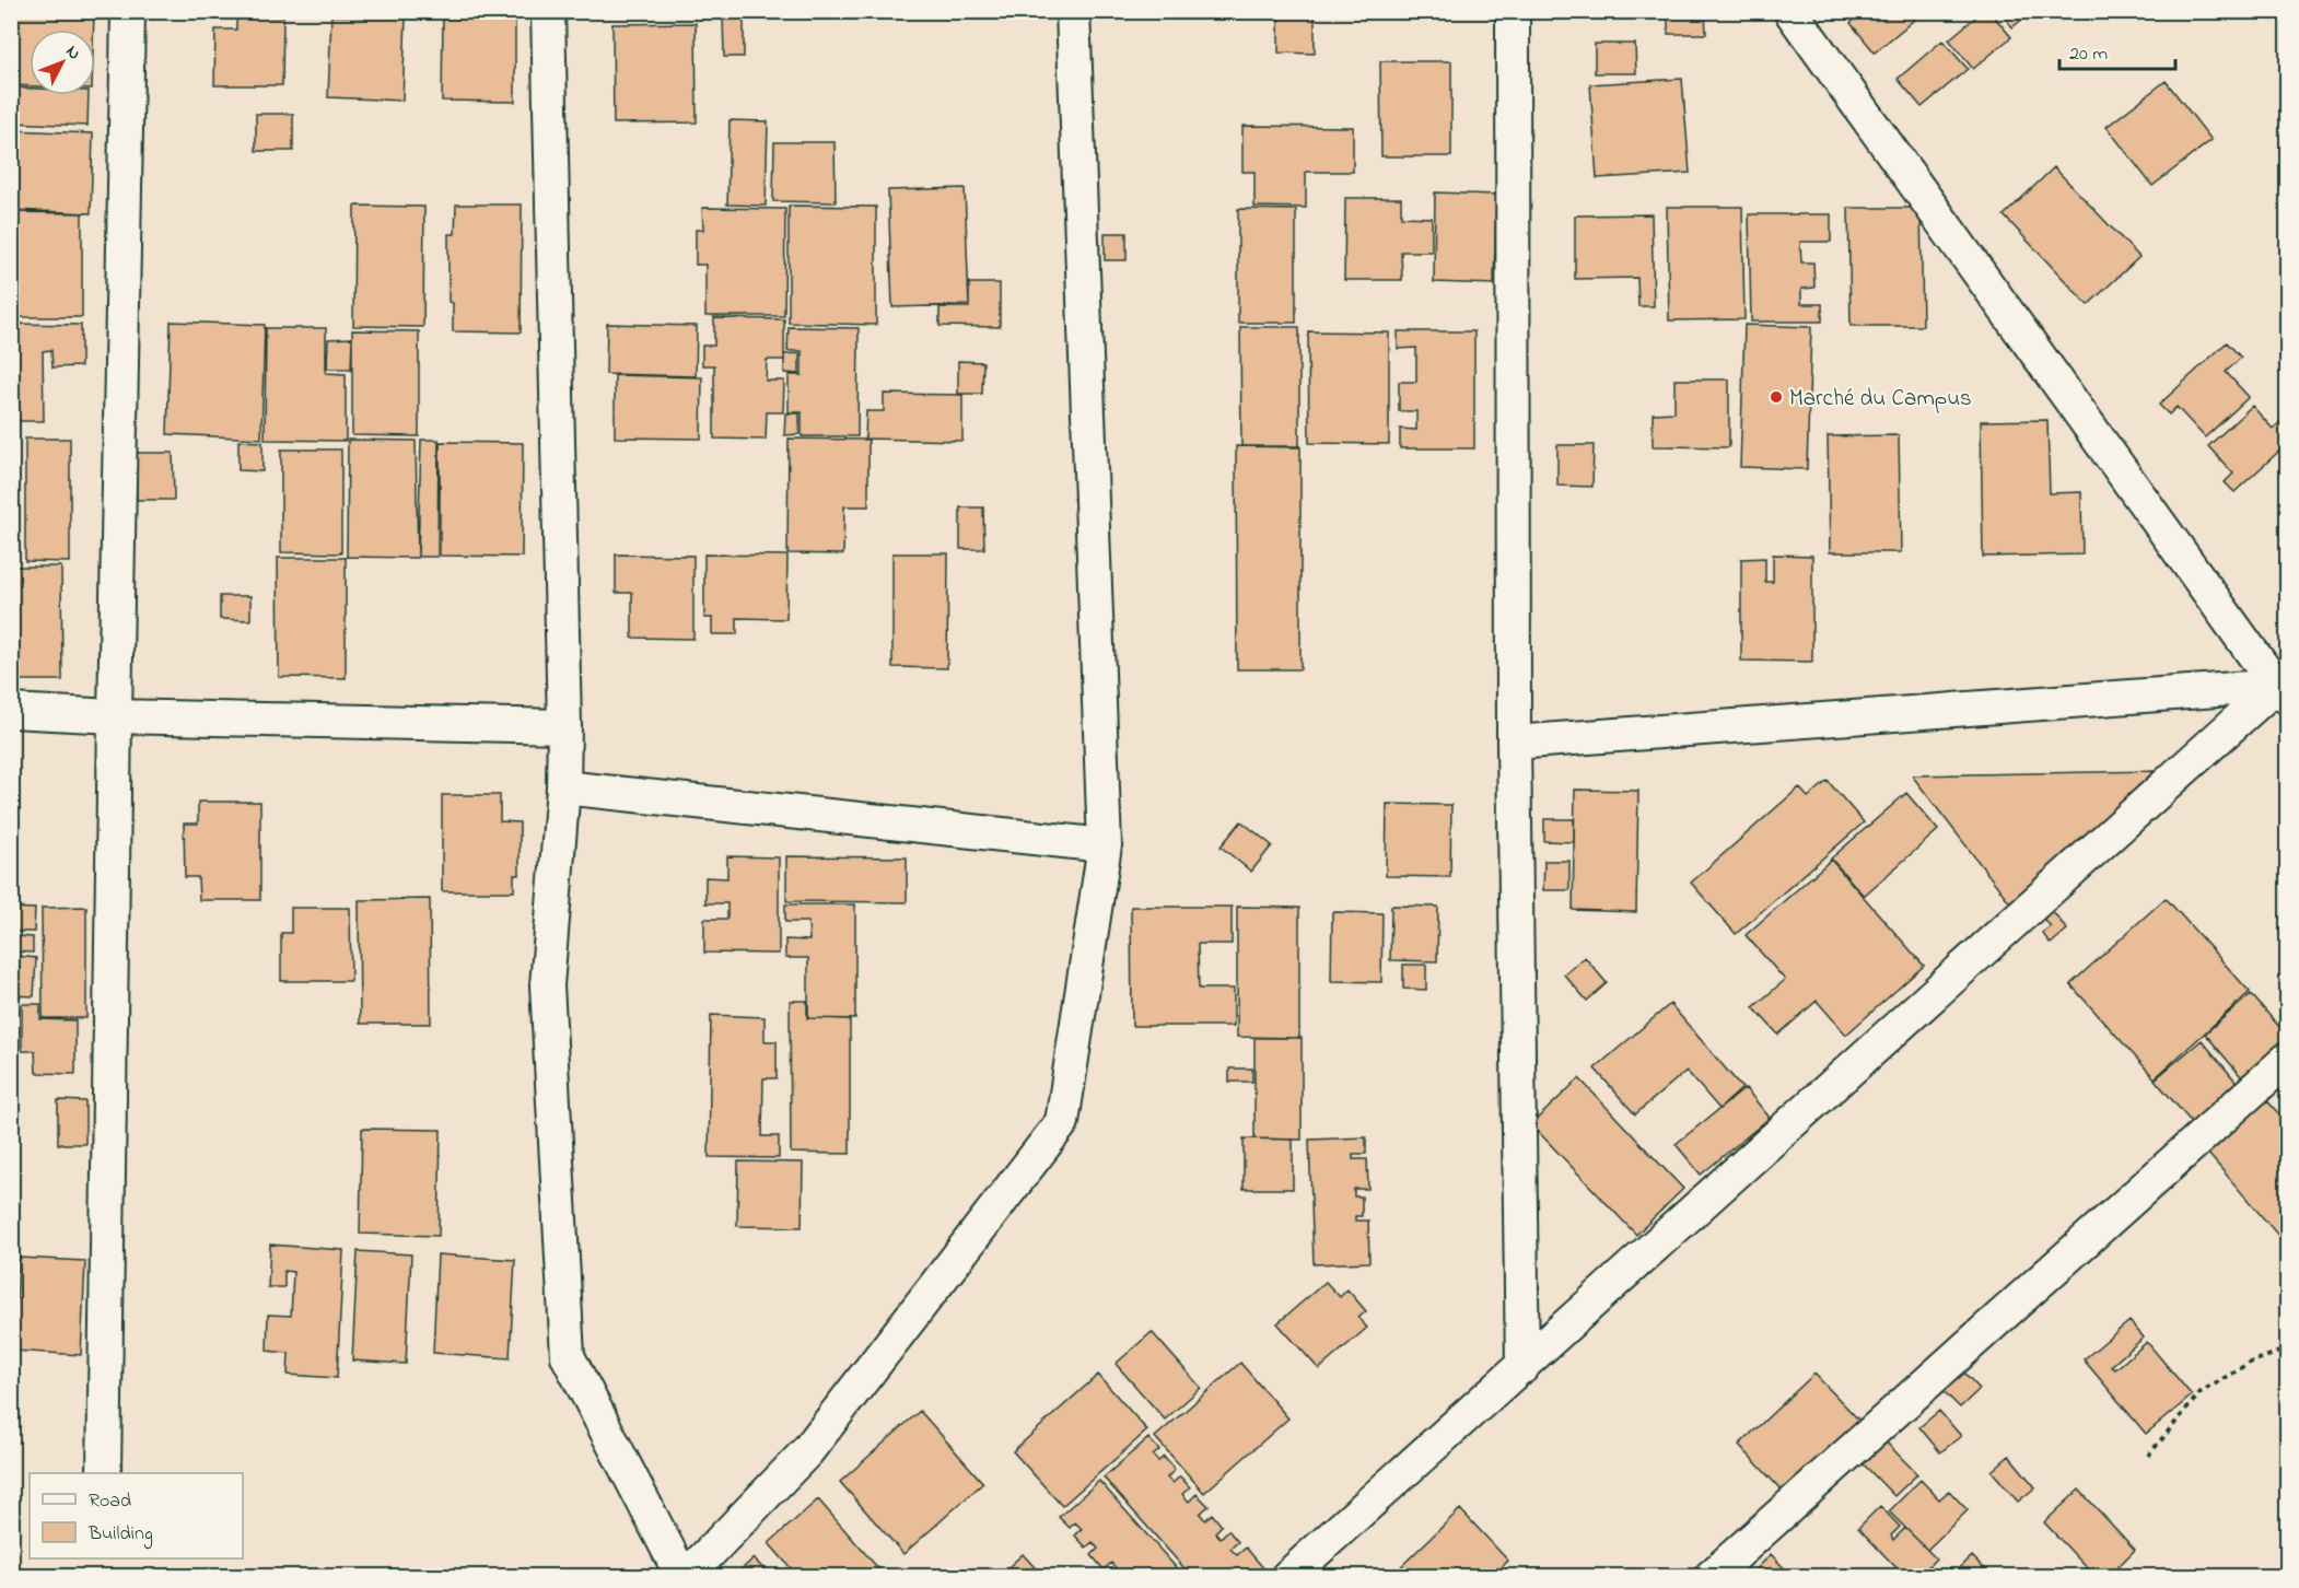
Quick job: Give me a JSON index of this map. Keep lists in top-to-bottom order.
{
  "places": ["Marché du Campus"],
  "legend": ["Road", "Building"],
  "scale_bar": "20 m",
  "north": "top right"
}
